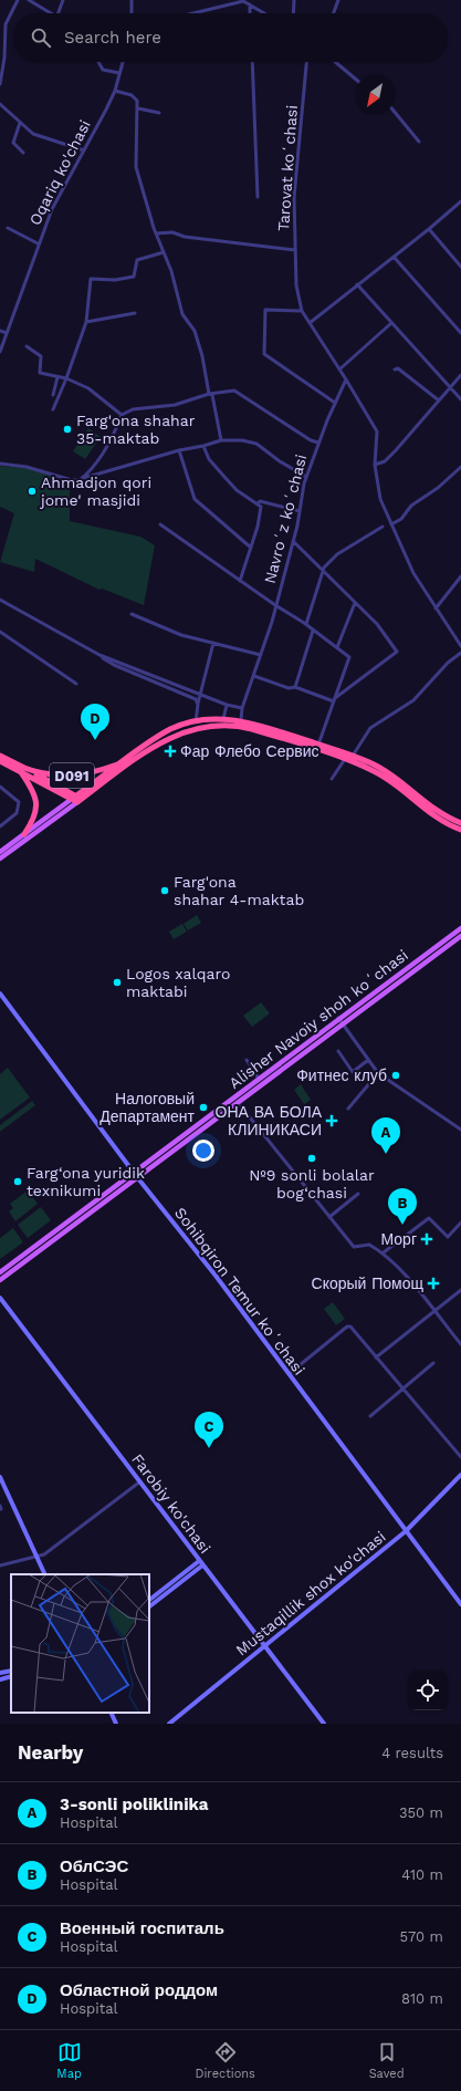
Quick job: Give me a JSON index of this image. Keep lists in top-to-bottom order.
{
  "streets": {
    "highway": ["D091"],
    "main road": [
      "Alisher Navoiy shoh koʻchasi",
      "Sohibqiron Temur koʻchasi",
      "Farobiy ko'chasi",
      "Mustaqillik shox ko'chasi"
    ],
    "street": ["Tarovat koʻchasi", "Oqariq ko'chasi", "Navroʻz koʻchasi"]
  },
  "crossings": [
    ["Navroʻz koʻchasi", "D091"],
    ["Alisher Navoiy shoh koʻchasi", "Sohibqiron Temur koʻchasi"],
    ["Sohibqiron Temur koʻchasi", "Mustaqillik shox ko'chasi"],
    ["Farobiy ko'chasi", "Mustaqillik shox ko'chasi"]
  ],
  "places": {
    "other": [
      "Farg'ona shahar 35-maktab",
      "Ahmadjon qori jome' masjidi",
      "Farg'ona shahar 4-maktab",
      "Logos xalqaro maktabi",
      "Фитнес клуб",
      "Налоговый Департамент",
      "№9 sonli bolalar bog‘chasi",
      "Farg‘ona yuridik texnikumi"
    ],
    "health": [
      "Фар Флебо Сервис",
      "ОНА ВА БОЛА КЛИНИКАСИ",
      "Морг",
      "Скорый Помощ"
    ]
  },
  "north": "bottom left",
  "page": {
    "search": "Search here",
    "pins": [
      "D",
      "A",
      "B",
      "C"
    ],
    "heading": ["Nearby", "4 results"],
    "list": [
      {
        "mark": "A",
        "name": "3-sonli poliklinika",
        "note": "Hospital",
        "value": "350 m"
      },
      {
        "mark": "B",
        "name": "ОблСЭС",
        "note": "Hospital",
        "value": "410 m"
      },
      {
        "mark": "C",
        "name": "Военный госпиталь",
        "note": "Hospital",
        "value": "570 m"
      },
      {
        "mark": "D",
        "name": "Областной роддом",
        "note": "Hospital",
        "value": "810 m"
      }
    ],
    "nav": ["Map", "Directions", "Saved"]
  }
}
